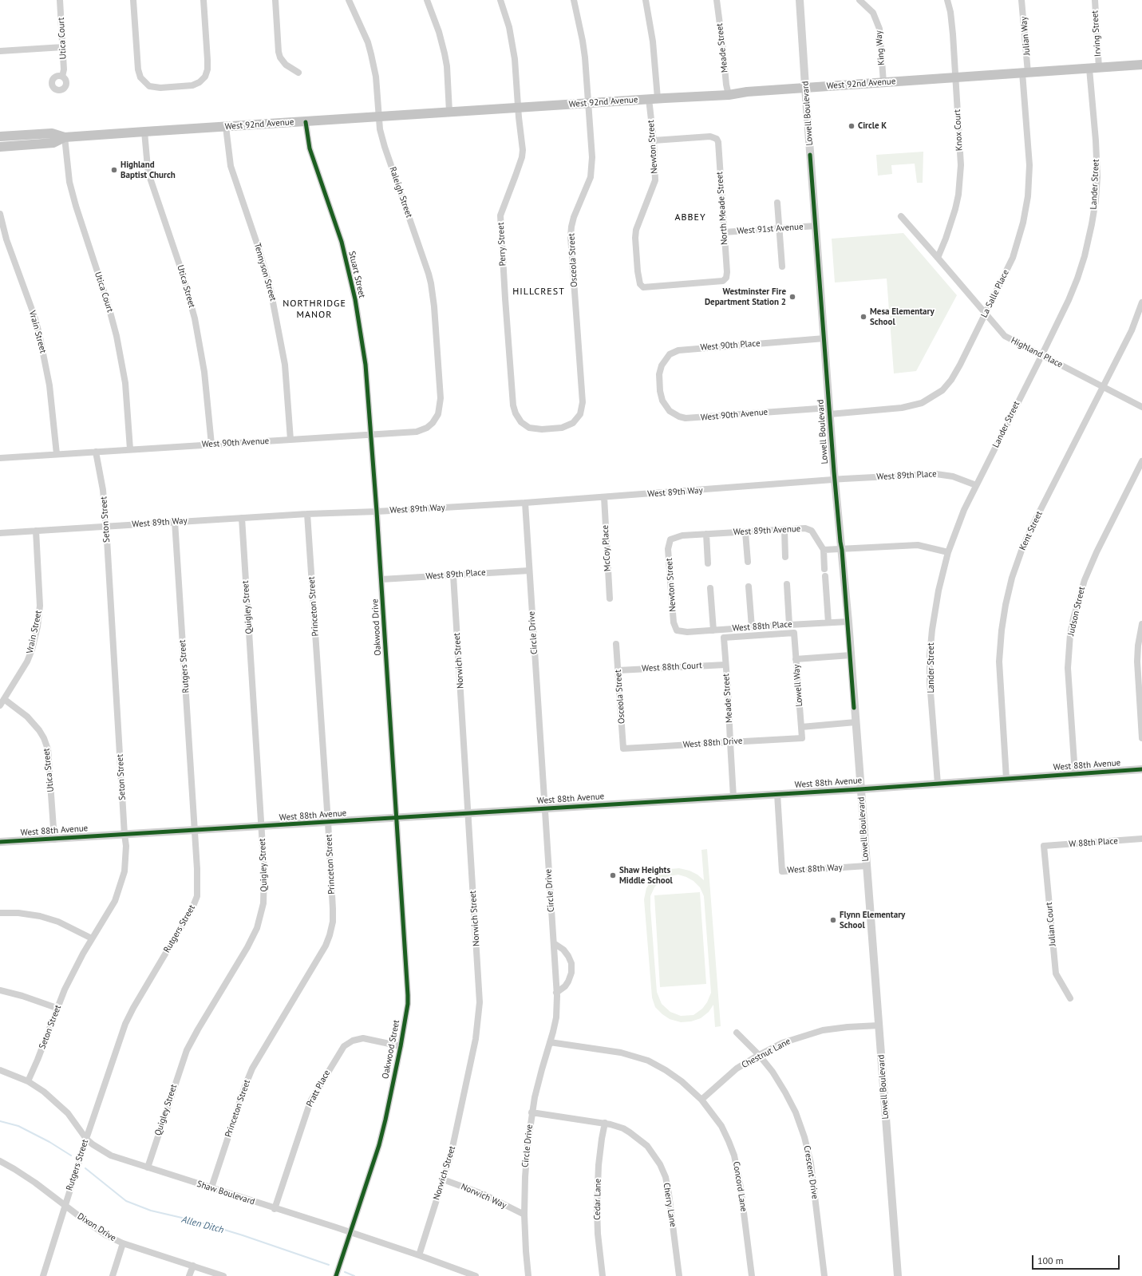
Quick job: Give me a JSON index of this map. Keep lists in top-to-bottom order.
{
  "streets": {
    "main road": ["West 92nd Avenue"],
    "street": [
      "Irving Street",
      "Julian Way",
      "Utica Court",
      "Meade Street",
      "King Way",
      "Lowell Boulevard",
      "Knox Court",
      "Newton Street",
      "Lander Street",
      "Raleigh Street",
      "North Meade Street",
      "West 91st Avenue",
      "Perry Street",
      "Osceola Street",
      "Tennyson Street",
      "Stuart Street",
      "Utica Street",
      "La Salle Place",
      "Vrain Street",
      "West 90th Place",
      "Highland Place",
      "West 90th Avenue",
      "West 89th Place",
      "West 89th Way",
      "Seton Street",
      "West 89th Avenue",
      "Kent Street",
      "McCoy Place",
      "Princeton Street",
      "Quigley Street",
      "Judson Street",
      "West 88th Place",
      "Oakwood Drive",
      "Circle Drive",
      "Norwich Street",
      "Rutgers Street",
      "West 88th Court",
      "Lowell Way",
      "West 88th Drive",
      "West 88th Avenue",
      "W 88th Place",
      "West 88th Way",
      "Julian Court",
      "Oakwood Street",
      "Chestnut Lane",
      "Pratt Place",
      "Crescent Drive",
      "Concord Lane",
      "Shaw Boulevard",
      "Norwich Way",
      "Cedar Lane",
      "Cherry Lane",
      "Dixon Drive"
    ]
  },
  "crossings": [
    ["Irving Street", "West 92nd Avenue"],
    ["Irving Street", "Lander Street"],
    ["Julian Way", "West 92nd Avenue"],
    ["Julian Way", "La Salle Place"],
    ["Utica Court", "West 92nd Avenue"],
    ["Utica Court", "West 90th Avenue"],
    ["Meade Street", "West 92nd Avenue"],
    ["Meade Street", "West 88th Court"],
    ["Meade Street", "Lowell Way"],
    ["Meade Street", "West 88th Drive"],
    ["Meade Street", "West 88th Avenue"],
    ["King Way", "West 92nd Avenue"],
    ["West 92nd Avenue", "Lowell Boulevard"],
    ["West 92nd Avenue", "Knox Court"],
    ["West 92nd Avenue", "Newton Street"],
    ["West 92nd Avenue", "Lander Street"],
    ["West 92nd Avenue", "Raleigh Street"],
    ["West 92nd Avenue", "Perry Street"],
    ["West 92nd Avenue", "Osceola Street"],
    ["West 92nd Avenue", "Tennyson Street"],
    ["West 92nd Avenue", "Stuart Street"],
    ["West 92nd Avenue", "Utica Street"],
    ["West 92nd Avenue", "La Salle Place"],
    ["Lowell Boulevard", "West 91st Avenue"],
    ["Lowell Boulevard", "La Salle Place"],
    ["Lowell Boulevard", "West 90th Place"],
    ["Lowell Boulevard", "West 90th Avenue"],
    ["Lowell Boulevard", "West 89th Place"],
    ["Lowell Boulevard", "West 89th Way"],
    ["Lowell Boulevard", "West 88th Place"],
    ["Lowell Boulevard", "West 88th Avenue"],
    ["Lowell Boulevard", "West 88th Way"],
    ["Lowell Boulevard", "Chestnut Lane"],
    ["Knox Court", "Highland Place"],
    ["Newton Street", "North Meade Street"],
    ["Newton Street", "West 89th Avenue"],
    ["Newton Street", "West 88th Place"],
    ["Lander Street", "Highland Place"],
    ["Lander Street", "West 89th Place"],
    ["Lander Street", "West 88th Avenue"],
    ["Raleigh Street", "West 90th Avenue"],
    ["North Meade Street", "West 91st Avenue"],
    ["Perry Street", "Osceola Street"],
    ["Osceola Street", "West 88th Court"],
    ["Osceola Street", "West 88th Drive"],
    ["Tennyson Street", "West 90th Avenue"],
    ["Stuart Street", "West 90th Avenue"],
    ["Stuart Street", "Oakwood Drive"],
    ["Utica Street", "Vrain Street"],
    ["Utica Street", "West 90th Avenue"],
    ["Utica Street", "West 88th Avenue"],
    ["La Salle Place", "Highland Place"],
    ["La Salle Place", "West 90th Avenue"],
    ["Vrain Street", "West 90th Avenue"],
    ["Vrain Street", "West 89th Way"],
    ["West 90th Place", "West 90th Avenue"],
    ["Highland Place", "Kent Street"],
    ["West 90th Avenue", "Seton Street"],
    ["West 90th Avenue", "Oakwood Drive"],
    ["West 89th Place", "West 89th Way"],
    ["West 89th Place", "Oakwood Drive"],
    ["West 89th Place", "Circle Drive"],
    ["West 89th Place", "Norwich Street"],
    ["West 89th Way", "Seton Street"],
    ["West 89th Way", "McCoy Place"],
    ["West 89th Way", "Princeton Street"],
    ["West 89th Way", "Quigley Street"],
    ["West 89th Way", "Oakwood Drive"],
    ["West 89th Way", "Circle Drive"],
    ["West 89th Way", "Rutgers Street"],
    ["Seton Street", "West 88th Avenue"],
    ["Seton Street", "Shaw Boulevard"],
    ["Kent Street", "West 88th Avenue"],
    ["Princeton Street", "West 88th Avenue"],
    ["Princeton Street", "Shaw Boulevard"],
    ["Quigley Street", "West 88th Avenue"],
    ["Quigley Street", "Shaw Boulevard"],
    ["Judson Street", "West 88th Avenue"],
    ["Oakwood Drive", "West 88th Avenue"],
    ["Oakwood Drive", "Oakwood Street"],
    ["Circle Drive", "West 88th Avenue"],
    ["Circle Drive", "Concord Lane"],
    ["Circle Drive", "Norwich Way"],
    ["Circle Drive", "Cherry Lane"],
    ["Norwich Street", "West 88th Avenue"],
    ["Norwich Street", "Shaw Boulevard"],
    ["Norwich Street", "Norwich Way"],
    ["Rutgers Street", "West 88th Avenue"],
    ["Rutgers Street", "Shaw Boulevard"],
    ["Rutgers Street", "Dixon Drive"],
    ["Lowell Way", "West 88th Drive"],
    ["West 88th Avenue", "West 88th Way"],
    ["West 88th Avenue", "Oakwood Street"],
    ["W 88th Place", "Julian Court"],
    ["Oakwood Street", "Pratt Place"],
    ["Oakwood Street", "Shaw Boulevard"],
    ["Chestnut Lane", "Crescent Drive"],
    ["Chestnut Lane", "Concord Lane"],
    ["Pratt Place", "Shaw Boulevard"],
    ["Cedar Lane", "Cherry Lane"]
  ],
  "districts": ["ABBEY", "HILLCREST", "NORTHRIDGE MANOR"],
  "water": ["Allen Ditch"],
  "places": [
    "Circle K",
    "Highland Baptist Church",
    "Westminster Fire Department Station 2",
    "Mesa Elementary School",
    "Shaw Heights Middle School",
    "Flynn Elementary School"
  ],
  "scale_bar": "100 m"
}
